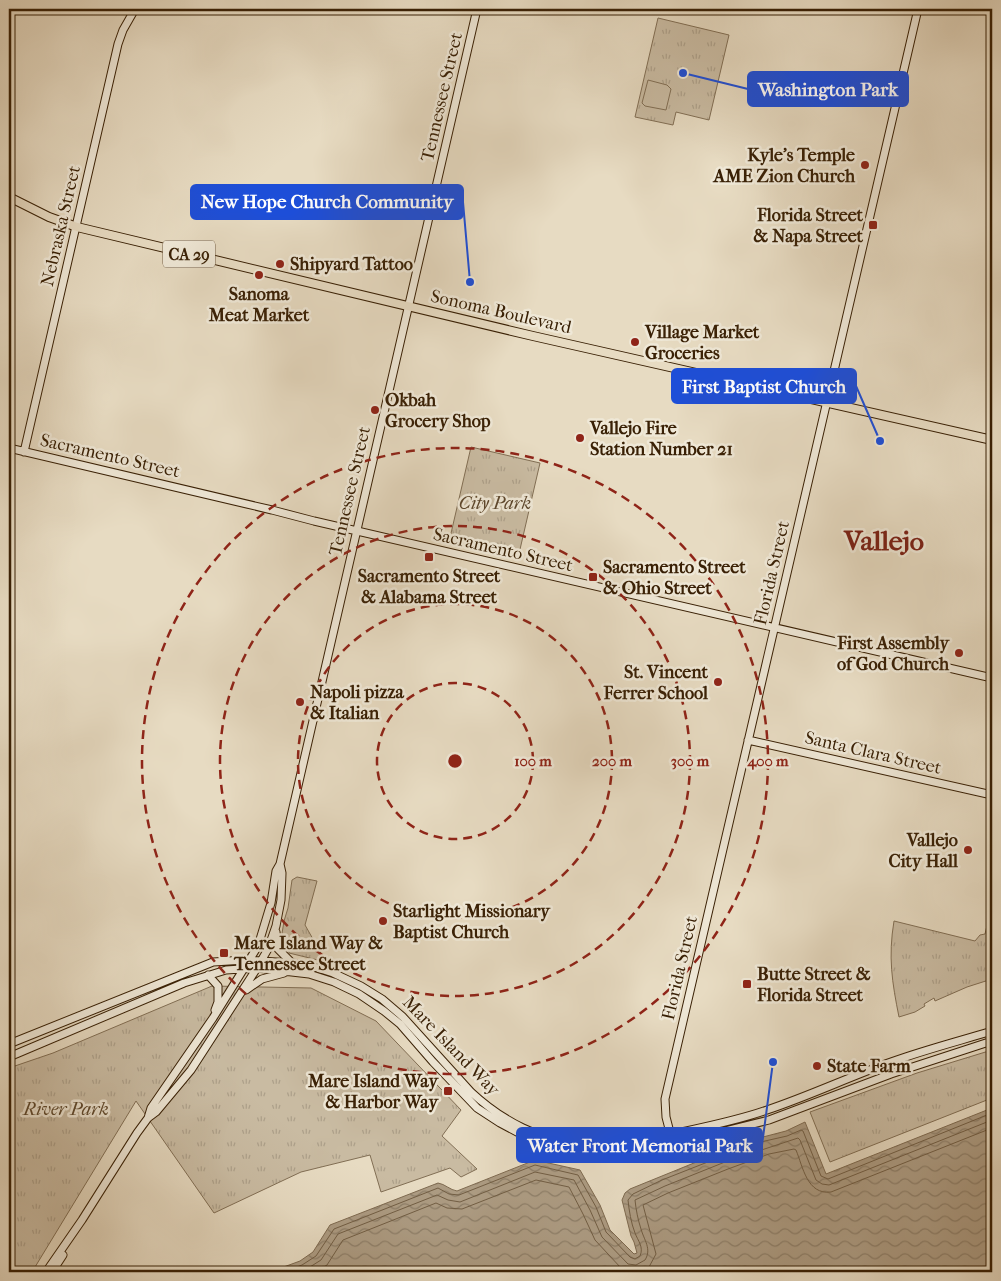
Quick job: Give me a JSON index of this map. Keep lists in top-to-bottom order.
{
  "streets": {
    "main road": [
      "Tennessee Street",
      "Nebraska Street",
      "CA 29",
      "Sonoma Boulevard",
      "Sacramento Street",
      "Florida Street",
      "Santa Clara Street",
      "Mare Island Way"
    ]
  },
  "crossings": [
    ["Tennessee Street", "Sonoma Boulevard"],
    ["Tennessee Street", "Sacramento Street"],
    ["Tennessee Street", "Mare Island Way"],
    ["Nebraska Street", "Sonoma Boulevard"],
    ["Nebraska Street", "Sacramento Street"],
    ["Sonoma Boulevard", "Florida Street"],
    ["Sacramento Street", "Florida Street"],
    ["Florida Street", "Santa Clara Street"],
    ["Florida Street", "Mare Island Way"]
  ],
  "districts": ["Vallejo"],
  "parks": ["City Park", "River Park"],
  "places": {
    "other": [
      "Washington Park",
      "Kyle's Temple AME Zion Church",
      "Shipyard Tattoo",
      "Sanoma Meat Market",
      "New Hope Church Community",
      "Village Market Groceries",
      "Okbah Grocery Shop",
      "Vallejo Fire Station Number 21",
      "First Baptist Church",
      "First Assembly of God Church",
      "St. Vincent Ferrer School",
      "Napoli pizza & Italian",
      "Vallejo City Hall",
      "Starlight Missionary Baptist Church",
      "Water Front Memorial Park",
      "State Farm"
    ],
    "transit": [
      "Florida Street & Napa Street",
      "Sacramento Street & Alabama Street",
      "Sacramento Street & Ohio Street",
      "Mare Island Way & Tennessee Street",
      "Butte Street & Florida Street",
      "Mare Island Way & Harbor Way"
    ]
  },
  "rings": [
    "100 m",
    "200 m",
    "300 m",
    "400 m"
  ]
}
